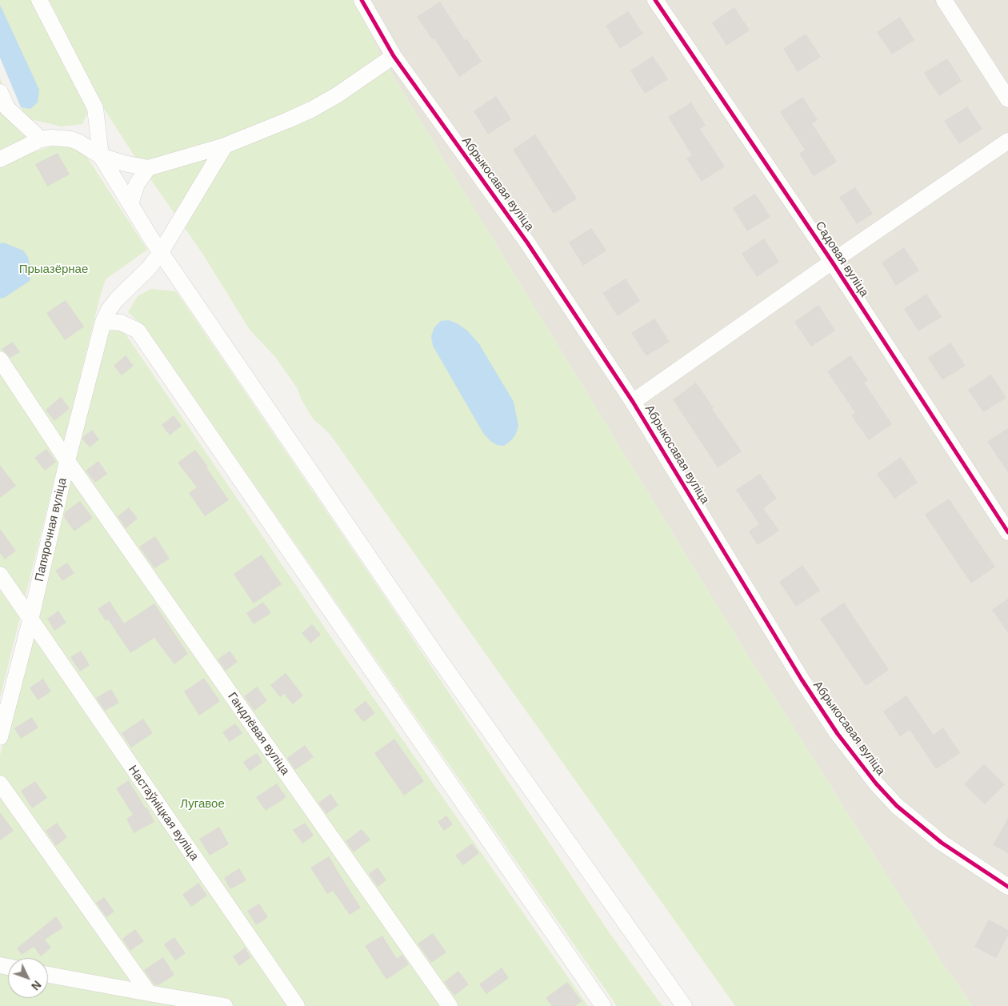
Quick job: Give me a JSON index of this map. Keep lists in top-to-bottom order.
{
  "streets": {
    "street": [
      "Абрыкосавая вуліца",
      "Садовая вуліца",
      "Папярочная вуліца",
      "Гандлёвая вуліца",
      "Настаўніцкая вуліца"
    ]
  },
  "crossings": [
    ["Папярочная вуліца", "Гандлёвая вуліца"],
    ["Папярочная вуліца", "Настаўніцкая вуліца"]
  ],
  "parks": ["Прыазёрнае", "Лугавое"],
  "north": "bottom right"
}
